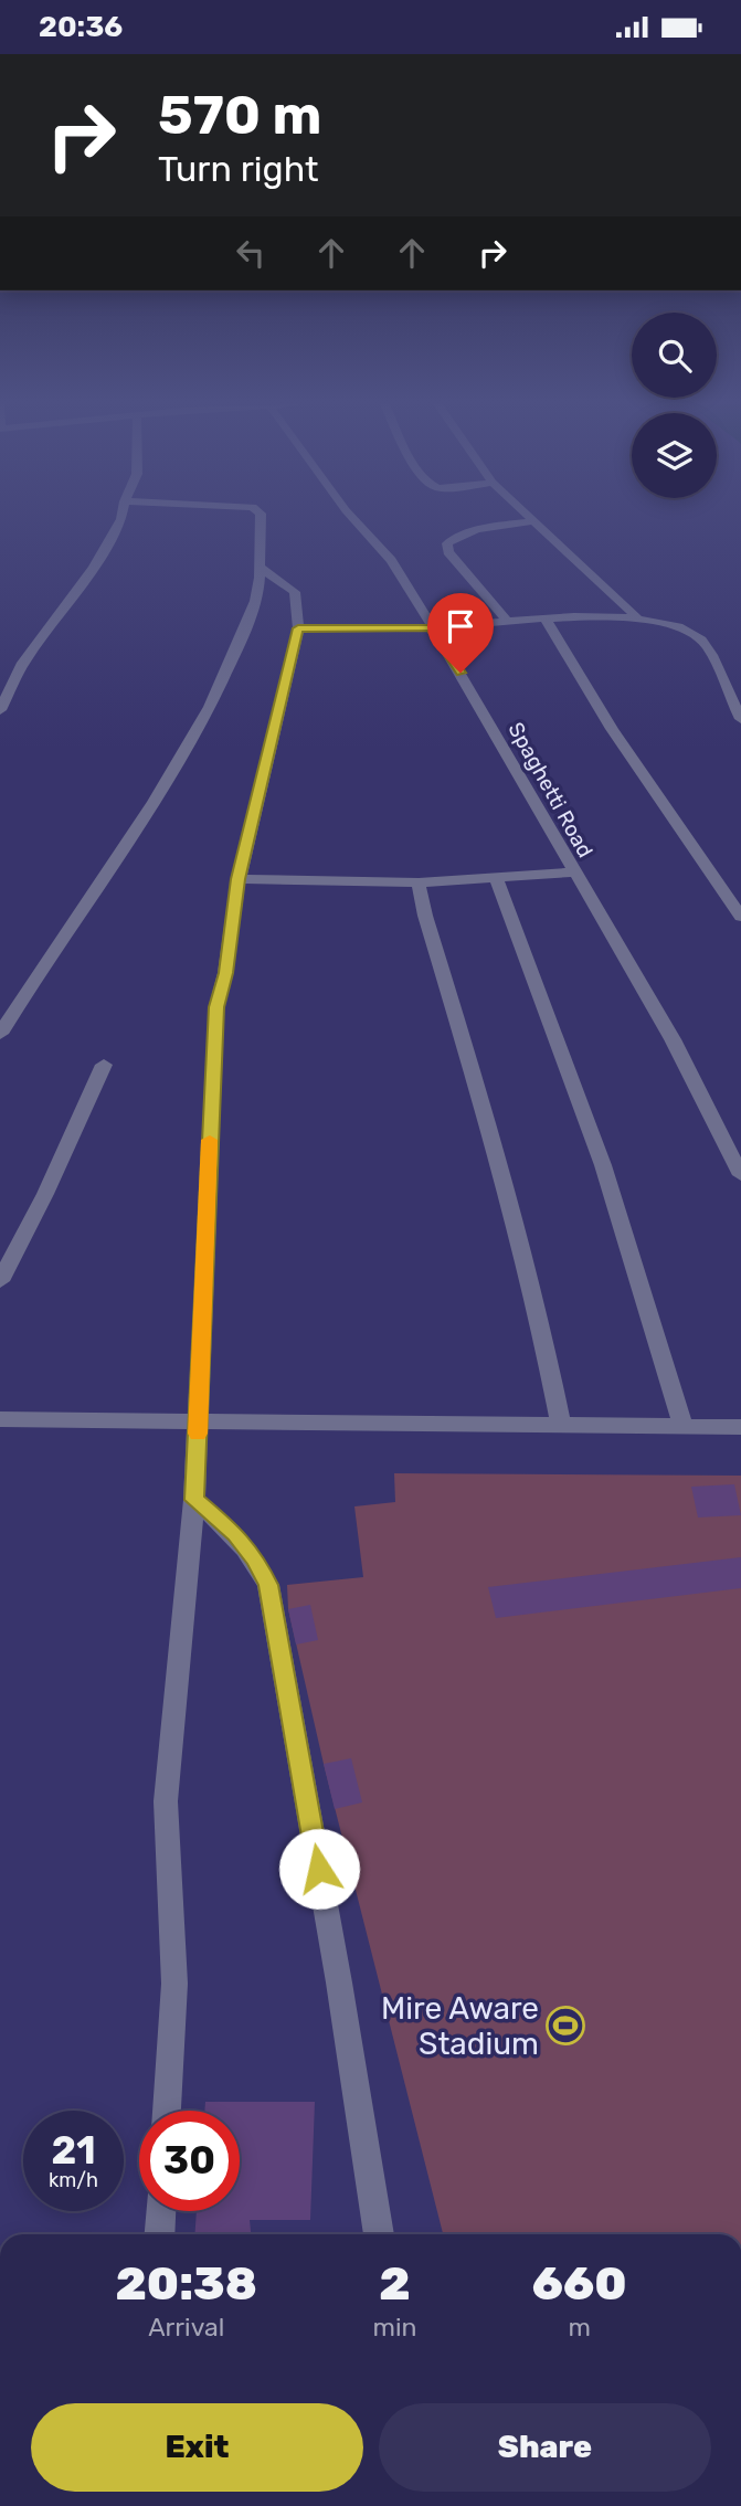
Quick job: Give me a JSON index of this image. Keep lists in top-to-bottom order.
{
  "streets": {
    "street": ["Spaghetti Road"]
  },
  "places": {
    "sports": ["Mire Aware Stadium"]
  },
  "page": {
    "status": "20:36",
    "turn": ["570 m", "Turn right"],
    "speed": "21 km/h",
    "limit": "30",
    "eta": [
      "20:38",
      "Arrival",
      "2",
      "min",
      "660",
      "m"
    ],
    "buttons": ["Exit", "Share"]
  }
}
